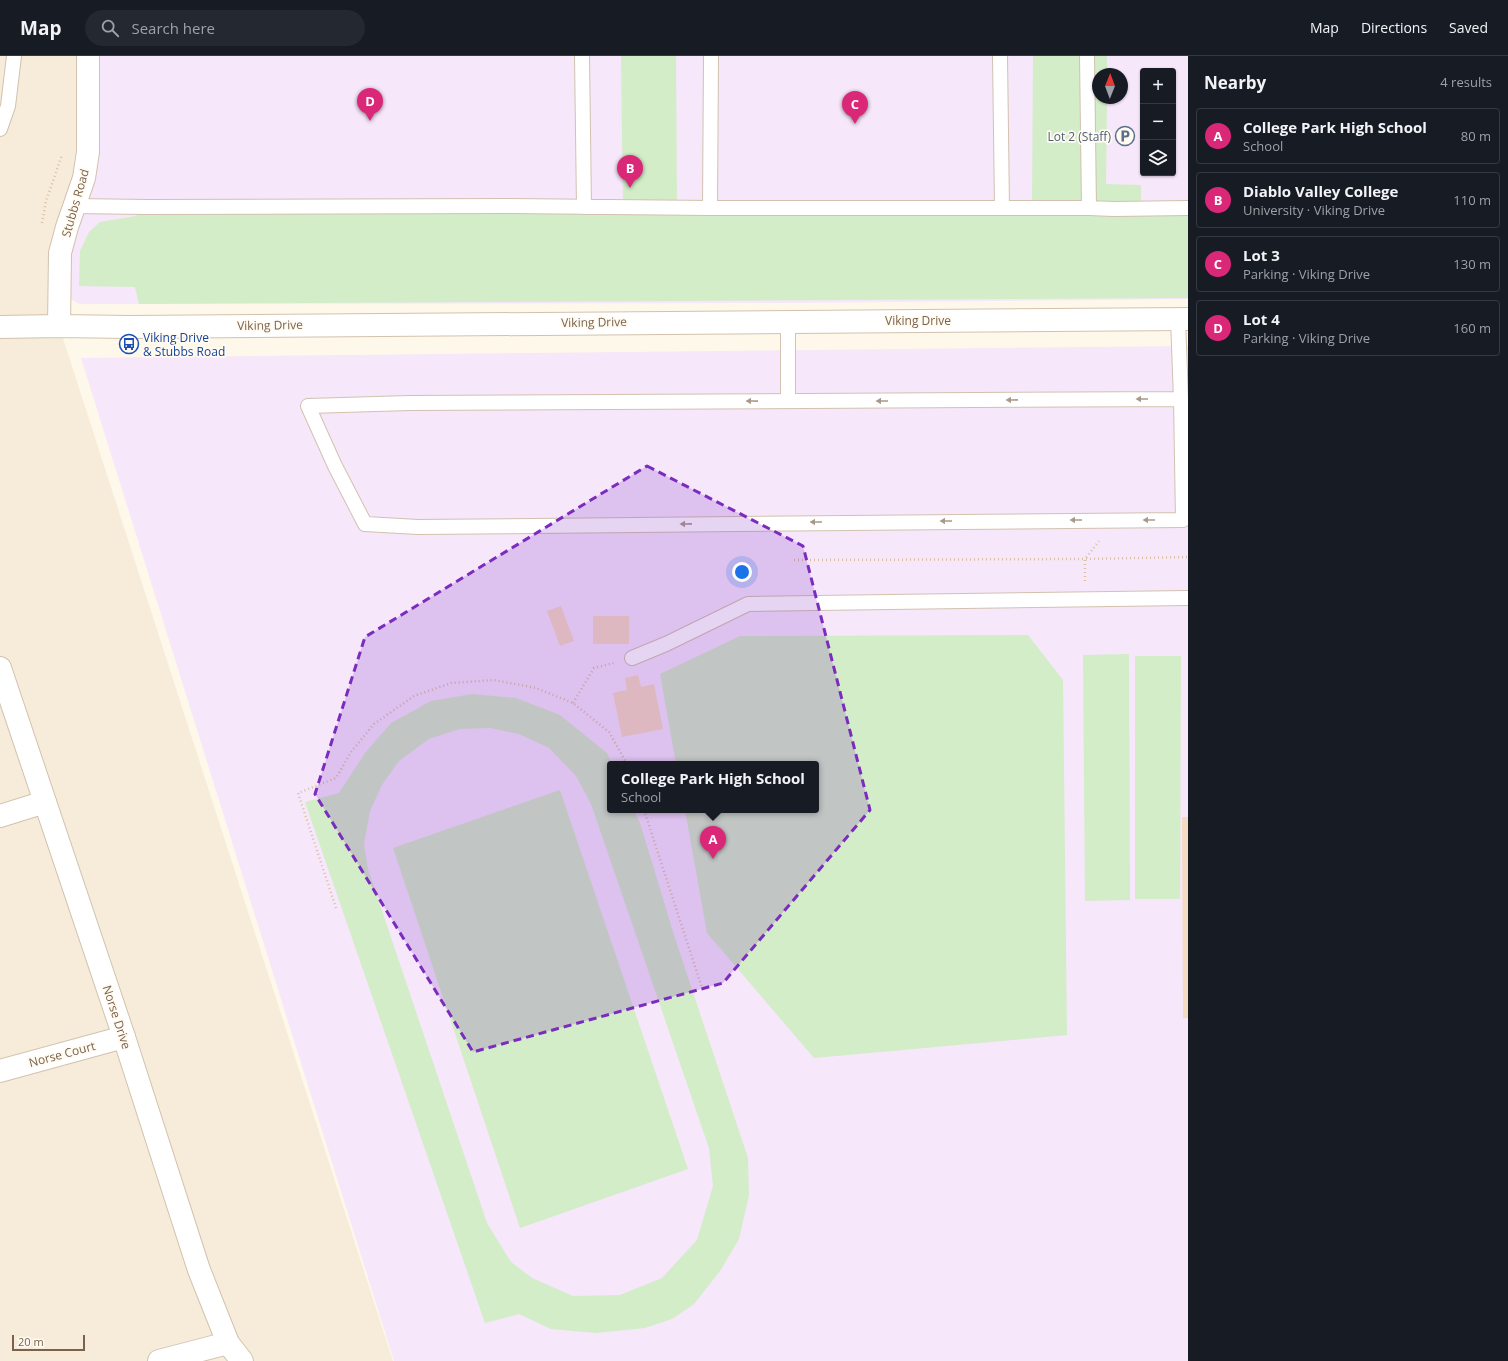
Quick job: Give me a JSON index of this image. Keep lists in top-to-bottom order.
{
  "streets": {
    "street": [
      "Stubbs Road",
      "Viking Drive",
      "Norse Drive",
      "Norse Court"
    ]
  },
  "crossings": [
    ["Stubbs Road", "Viking Drive"],
    ["Norse Drive", "Norse Court"]
  ],
  "places": {
    "parking": ["Lot 2 (Staff)"],
    "bus stop": ["Viking Drive & Stubbs Road"]
  },
  "scale_bar": "20 m",
  "north": "top",
  "page": {
    "header": "Map",
    "search": "Search here",
    "nav": ["Map", "Directions", "Saved"],
    "heading": ["Nearby", "4 results"],
    "map_buttons": ["+", "−"],
    "pins": [
      "D",
      "C",
      "B",
      "A"
    ],
    "list": [
      {
        "mark": "A",
        "name": "College Park High School",
        "note": "School",
        "value": "80 m"
      },
      {
        "mark": "B",
        "name": "Diablo Valley College",
        "note": "University · Viking Drive",
        "value": "110 m"
      },
      {
        "mark": "C",
        "name": "Lot 3",
        "note": "Parking · Viking Drive",
        "value": "130 m"
      },
      {
        "mark": "D",
        "name": "Lot 4",
        "note": "Parking · Viking Drive",
        "value": "160 m"
      }
    ],
    "popup": ["College Park High School", "School"],
    "scale": "20 m"
  }
}
